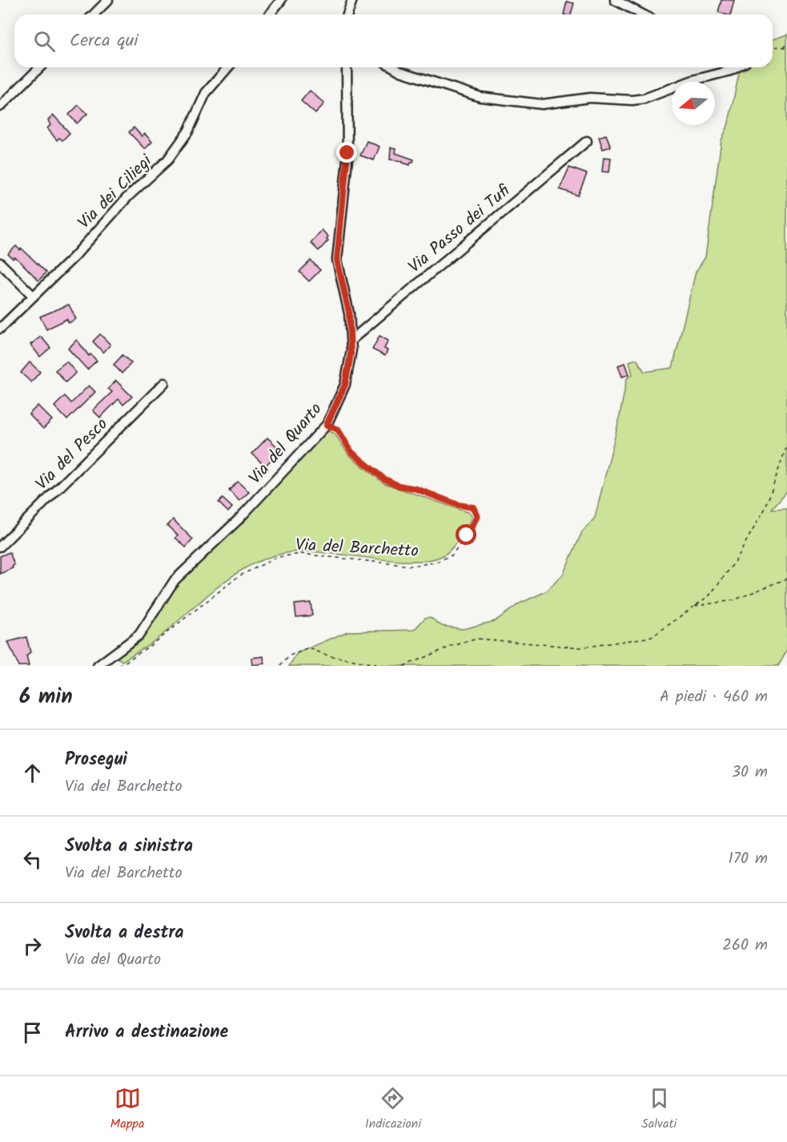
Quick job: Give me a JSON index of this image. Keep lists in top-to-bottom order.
{
  "streets": {
    "street": [
      "Via dei Ciliegi",
      "Via Passo dei Tufi",
      "Via del Quarto",
      "Via del Pesco"
    ],
    "path": ["Via del Barchetto"]
  },
  "crossings": [
    ["Via Passo dei Tufi", "Via del Quarto"],
    ["Via del Quarto", "Via del Barchetto"]
  ],
  "north": "left",
  "page": {
    "search": "Cerca qui",
    "heading": ["6 min", "A piedi · 460 m"],
    "list": [
      ["Prosegui", "Via del Barchetto", "30 m"],
      ["Svolta a sinistra", "Via del Barchetto", "170 m"],
      ["Svolta a destra", "Via del Quarto", "260 m"],
      "Arrivo a destinazione"
    ],
    "nav": ["Mappa", "Indicazioni", "Salvati"]
  }
}
